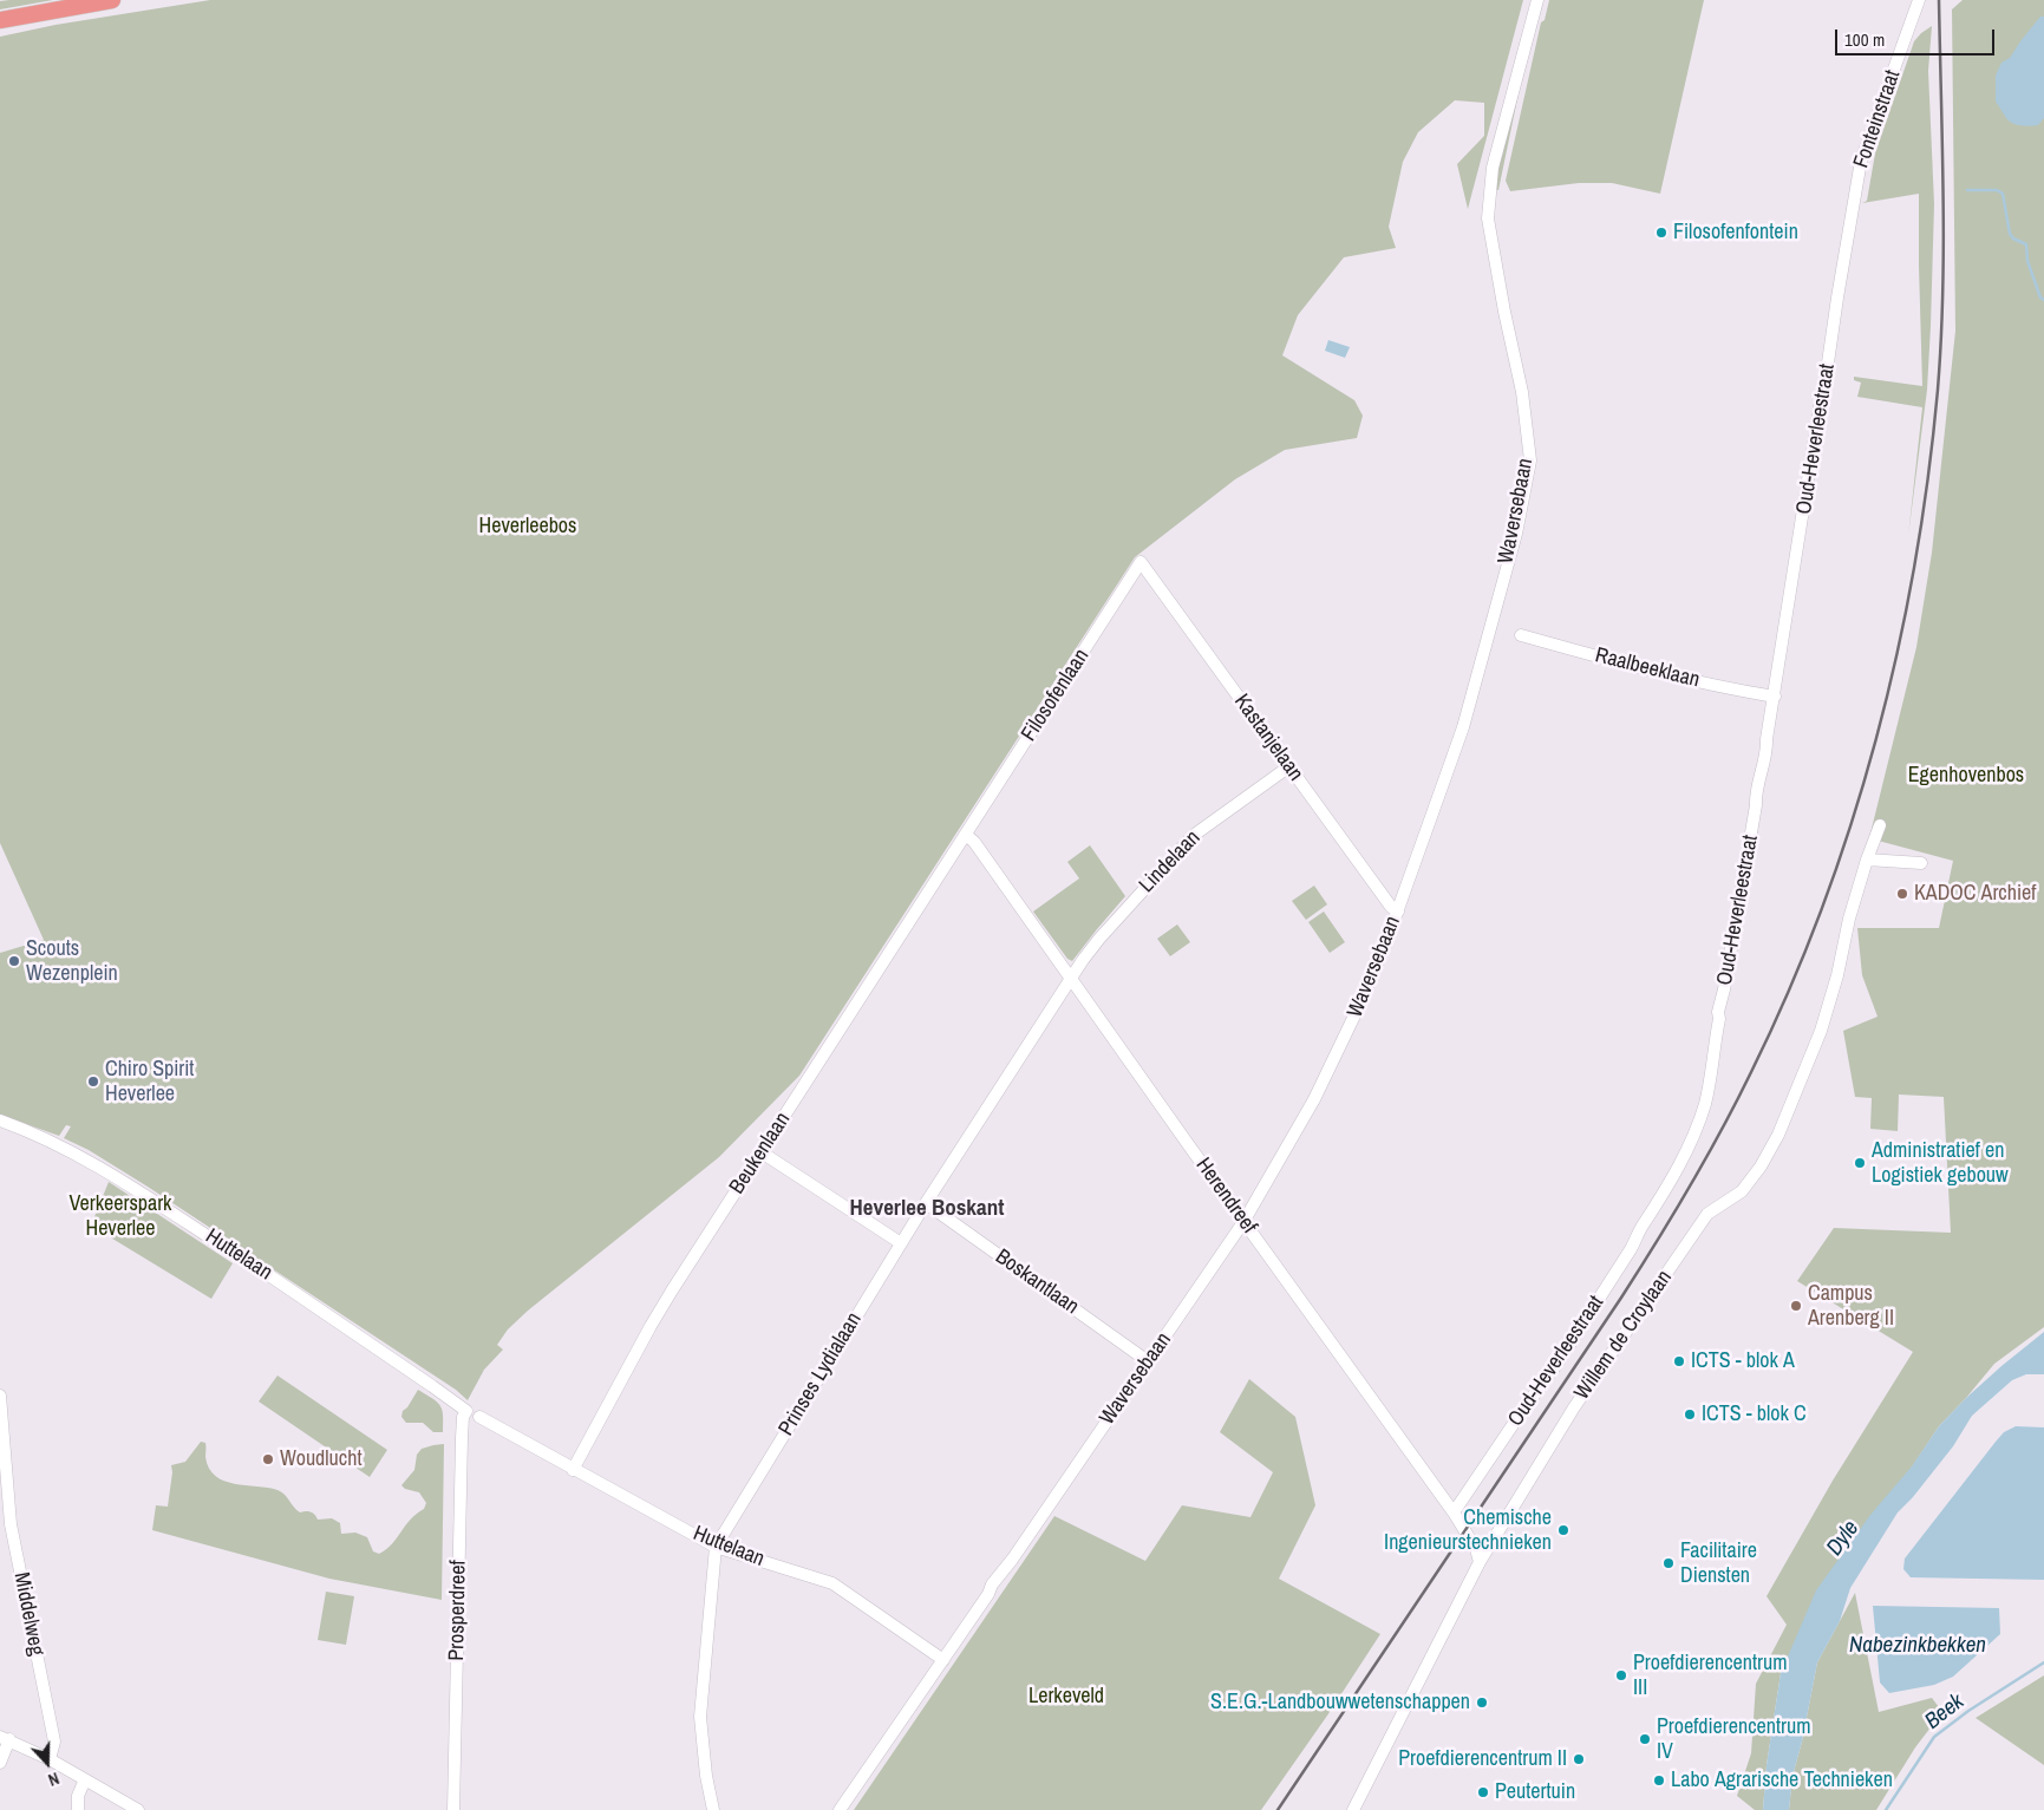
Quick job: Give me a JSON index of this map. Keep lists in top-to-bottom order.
{
  "streets": {
    "street": [
      "Fonteinstraat",
      "Oud-Heverleestraat",
      "Waversebaan",
      "Raalbeeklaan",
      "Filosofenlaan",
      "Kastanjelaan",
      "Lindelaan",
      "Beukenlaan",
      "Herendreef",
      "Huttelaan",
      "Boskantlaan",
      "Willem de Croylaan",
      "Prinses Lydialaan",
      "Prosperdreef",
      "Middelweg"
    ]
  },
  "crossings": [
    ["Fonteinstraat", "Oud-Heverleestraat"],
    ["Oud-Heverleestraat", "Raalbeeklaan"],
    ["Oud-Heverleestraat", "Herendreef"],
    ["Waversebaan", "Kastanjelaan"],
    ["Waversebaan", "Herendreef"],
    ["Waversebaan", "Huttelaan"],
    ["Waversebaan", "Boskantlaan"],
    ["Filosofenlaan", "Kastanjelaan"],
    ["Filosofenlaan", "Beukenlaan"],
    ["Filosofenlaan", "Herendreef"],
    ["Kastanjelaan", "Lindelaan"],
    ["Lindelaan", "Herendreef"],
    ["Lindelaan", "Prinses Lydialaan"],
    ["Beukenlaan", "Herendreef"],
    ["Beukenlaan", "Huttelaan"],
    ["Herendreef", "Willem de Croylaan"],
    ["Herendreef", "Prinses Lydialaan"],
    ["Huttelaan", "Prinses Lydialaan"],
    ["Huttelaan", "Prosperdreef"],
    ["Boskantlaan", "Prinses Lydialaan"]
  ],
  "districts": ["Heverlee Boskant"],
  "water": ["Dyle", "Nabezinkbekken", "Beek"],
  "parks": [
    "Heverleebos",
    "Egenhovenbos",
    "Verkeerspark Heverlee",
    "Lerkeveld"
  ],
  "places": [
    "Filosofenfontein",
    "KADOC Archief",
    "Scouts Wezenplein",
    "Chiro Spirit Heverlee",
    "Administratief en Logistiek gebouw",
    "Campus Arenberg II",
    "ICTS - blok A",
    "ICTS - blok C",
    "Woudlucht",
    "Chemische Ingenieurstechnieken",
    "Facilitaire Diensten",
    "Proefdierencentrum III",
    "S.E.G.-Landbouwwetenschappen",
    "Proefdierencentrum IV",
    "Proefdierencentrum II",
    "Labo Agrarische Technieken",
    "Peutertuin"
  ],
  "scale_bar": "100 m",
  "north": "bottom"
}
